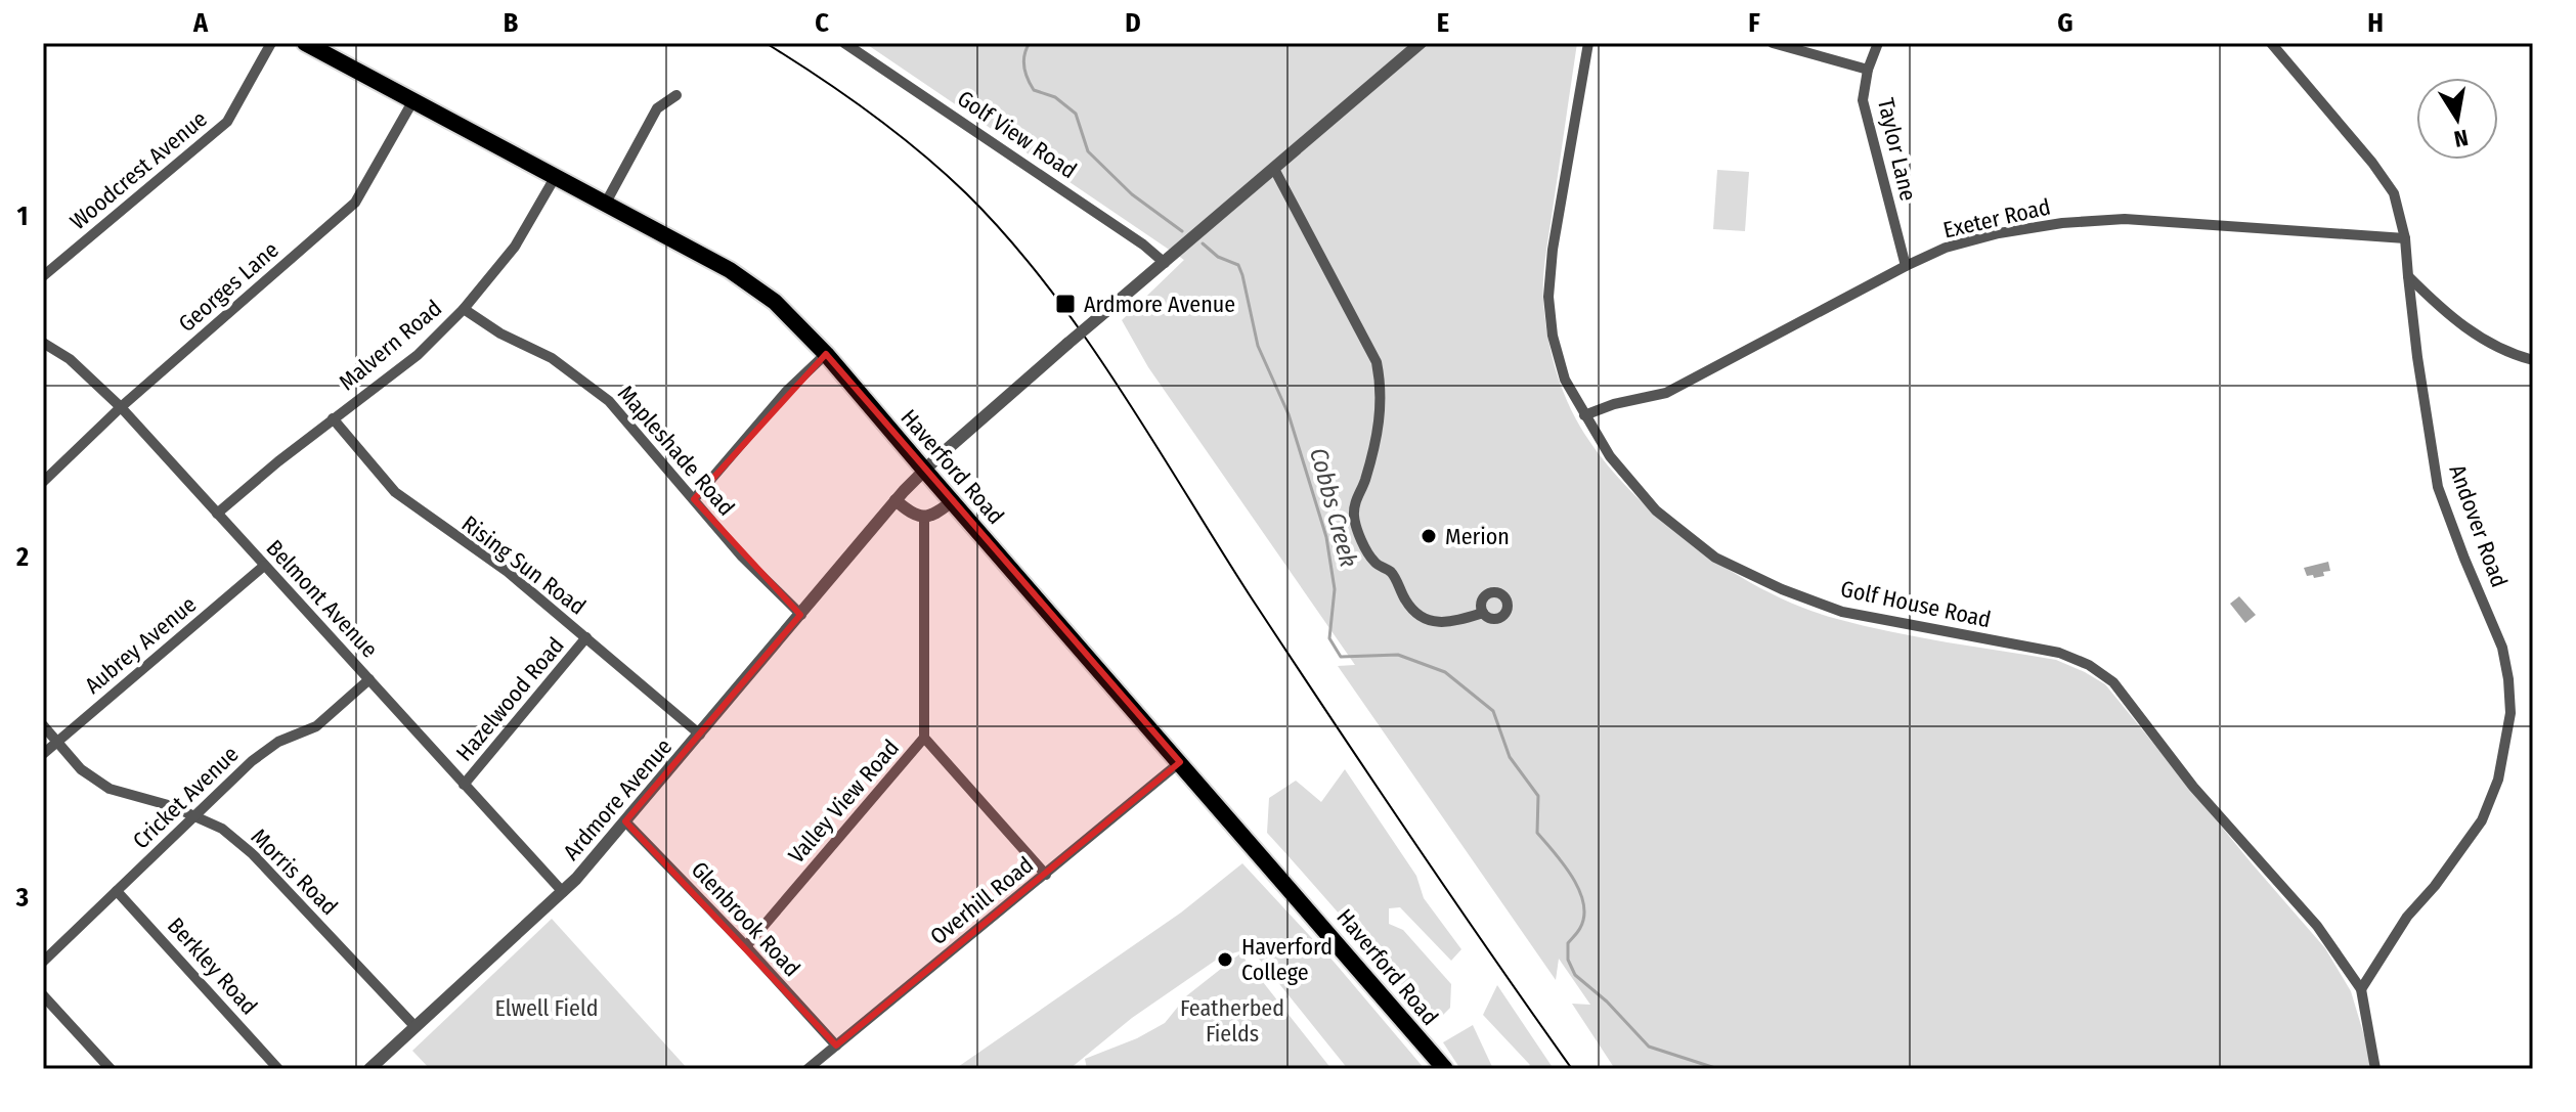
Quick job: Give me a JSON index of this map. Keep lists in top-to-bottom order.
{
  "streets": {
    "main road": ["Haverford Road"],
    "street": [
      "Golf View Road",
      "Taylor Lane",
      "Woodcrest Avenue",
      "Exeter Road",
      "Georges Lane",
      "Malvern Road",
      "Mapleshade Road",
      "Andover Road",
      "Rising Sun Road",
      "Belmont Avenue",
      "Golf House Road",
      "Aubrey Avenue",
      "Hazelwood Road",
      "Cricket Avenue",
      "Ardmore Avenue",
      "Valley View Road",
      "Morris Road",
      "Overhill Road",
      "Glenbrook Road",
      "Berkley Road"
    ]
  },
  "crossings": [
    ["Golf View Road", "Ardmore Avenue"],
    ["Taylor Lane", "Exeter Road"],
    ["Exeter Road", "Andover Road"],
    ["Exeter Road", "Golf House Road"],
    ["Georges Lane", "Haverford Road"],
    ["Georges Lane", "Belmont Avenue"],
    ["Malvern Road", "Mapleshade Road"],
    ["Malvern Road", "Haverford Road"],
    ["Malvern Road", "Rising Sun Road"],
    ["Malvern Road", "Belmont Avenue"],
    ["Mapleshade Road", "Ardmore Avenue"],
    ["Haverford Road", "Ardmore Avenue"],
    ["Haverford Road", "Overhill Road"],
    ["Andover Road", "Golf House Road"],
    ["Rising Sun Road", "Hazelwood Road"],
    ["Rising Sun Road", "Ardmore Avenue"],
    ["Belmont Avenue", "Aubrey Avenue"],
    ["Belmont Avenue", "Hazelwood Road"],
    ["Belmont Avenue", "Cricket Avenue"],
    ["Belmont Avenue", "Ardmore Avenue"],
    ["Aubrey Avenue", "Morris Road"],
    ["Cricket Avenue", "Morris Road"],
    ["Cricket Avenue", "Berkley Road"],
    ["Ardmore Avenue", "Morris Road"],
    ["Ardmore Avenue", "Glenbrook Road"],
    ["Valley View Road", "Glenbrook Road"],
    ["Overhill Road", "Glenbrook Road"]
  ],
  "water": ["Cobbs Creek"],
  "parks": ["Elwell Field", "Featherbed Fields"],
  "places": {
    "transit": ["Ardmore Avenue"],
    "other": ["Merion", "Haverford College"]
  },
  "north": "bottom",
  "grid": {
    "columns": [
      "A",
      "B",
      "C",
      "D",
      "E",
      "F",
      "G",
      "H"
    ],
    "rows": ["1", "2", "3"]
  }
}
